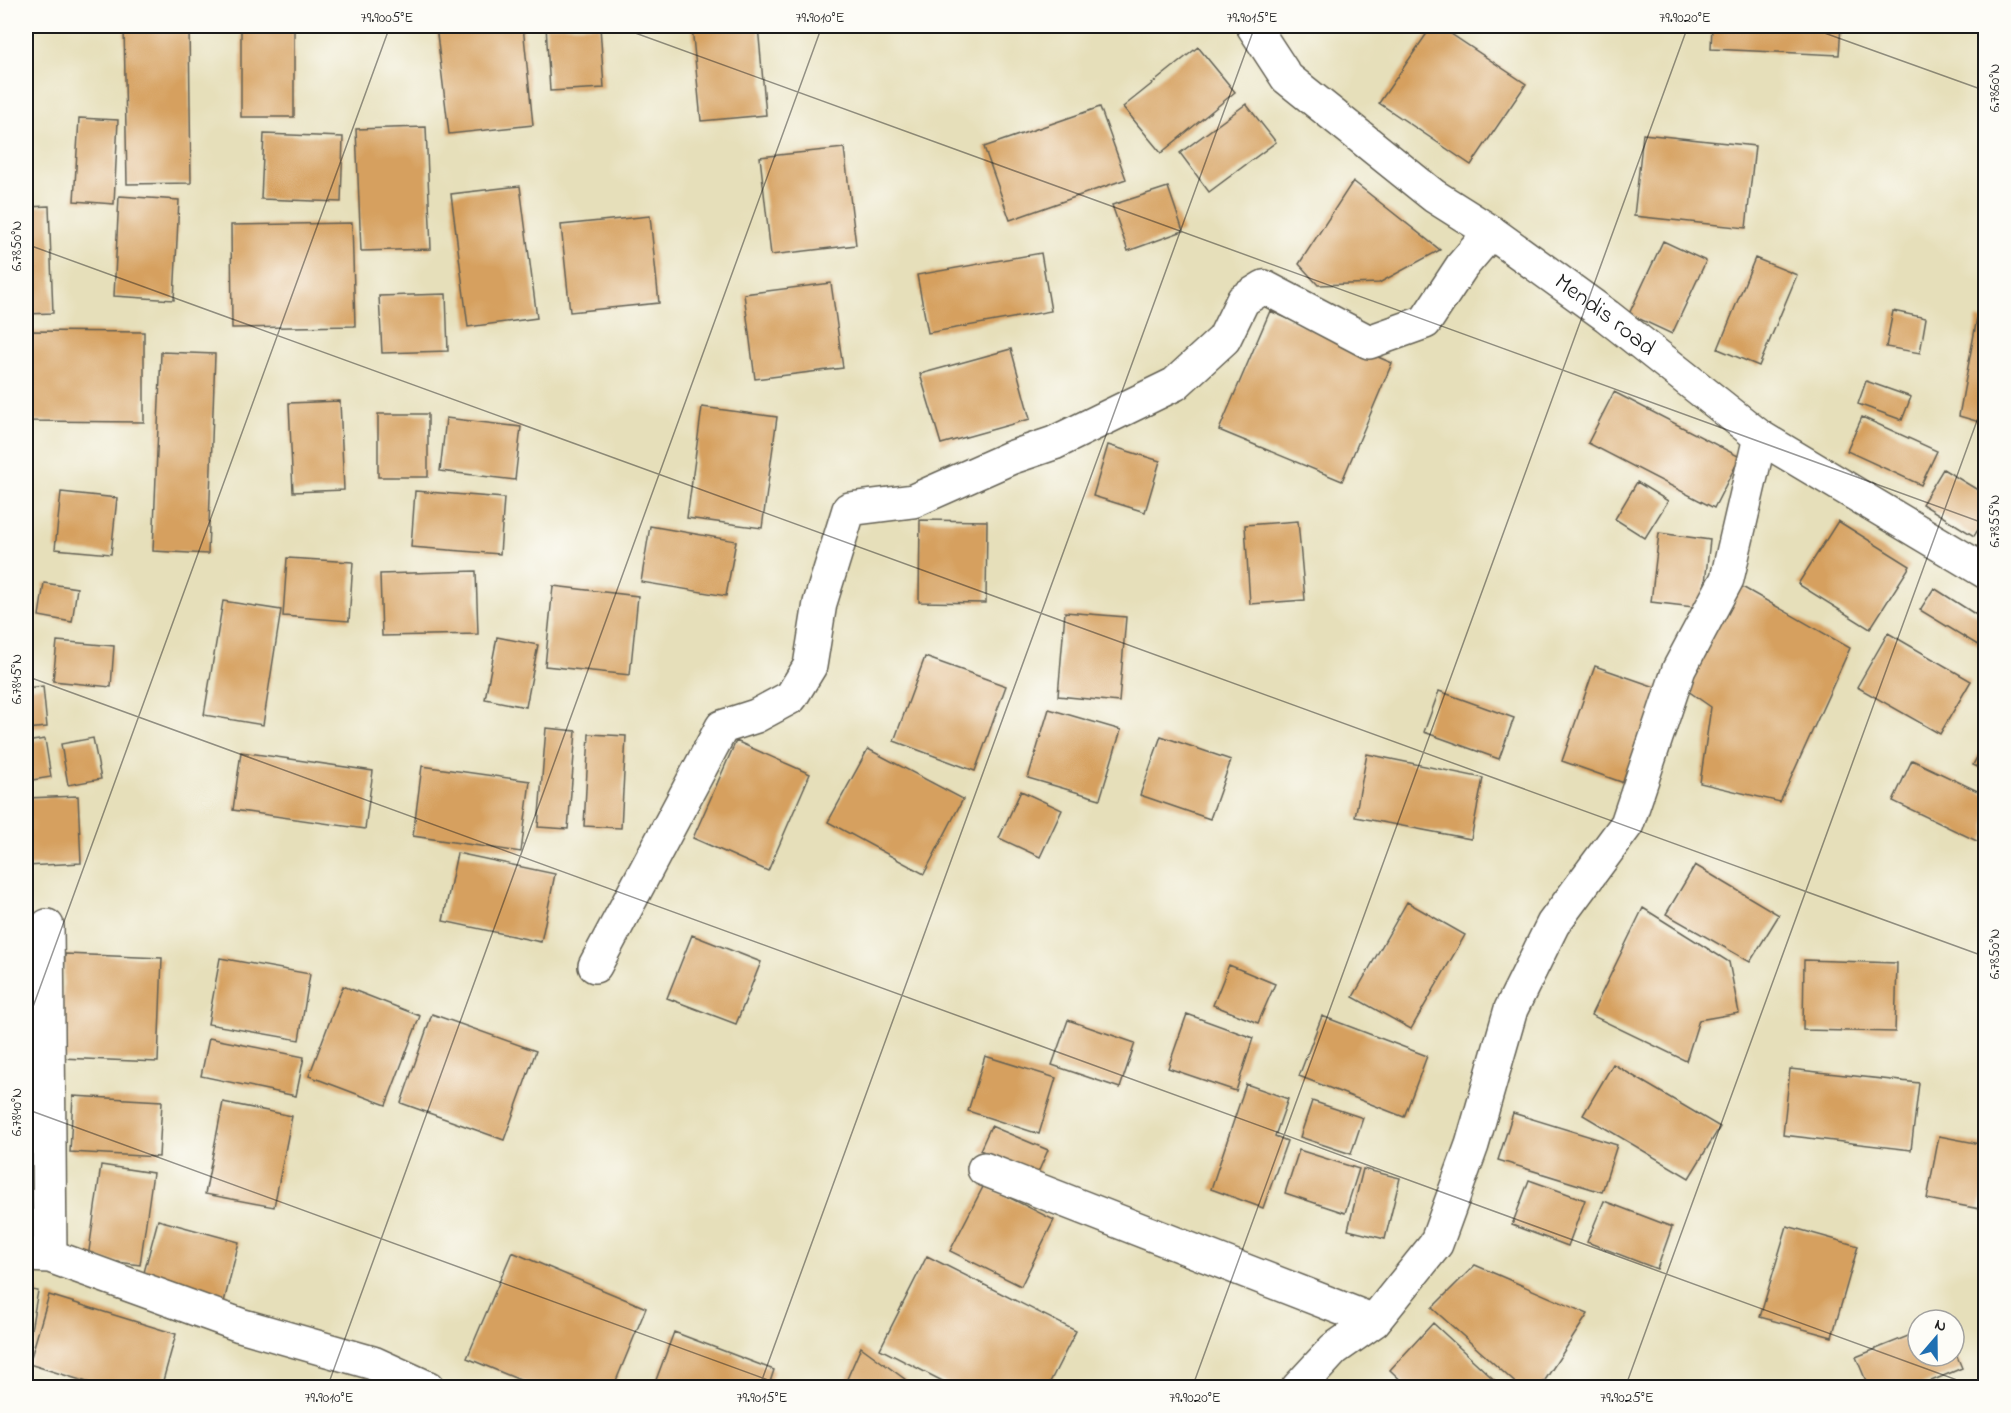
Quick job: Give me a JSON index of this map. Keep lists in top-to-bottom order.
{
  "streets": {
    "street": ["Mendis road"]
  },
  "north": "top",
  "coordinates": [
    "79.9005°E",
    "79.9010°E",
    "79.9015°E",
    "79.9020°E",
    "6.7860°N",
    "6.7850°N",
    "6.7855°N",
    "6.7845°N",
    "6.7840°N",
    "79.9025°E"
  ]
}
